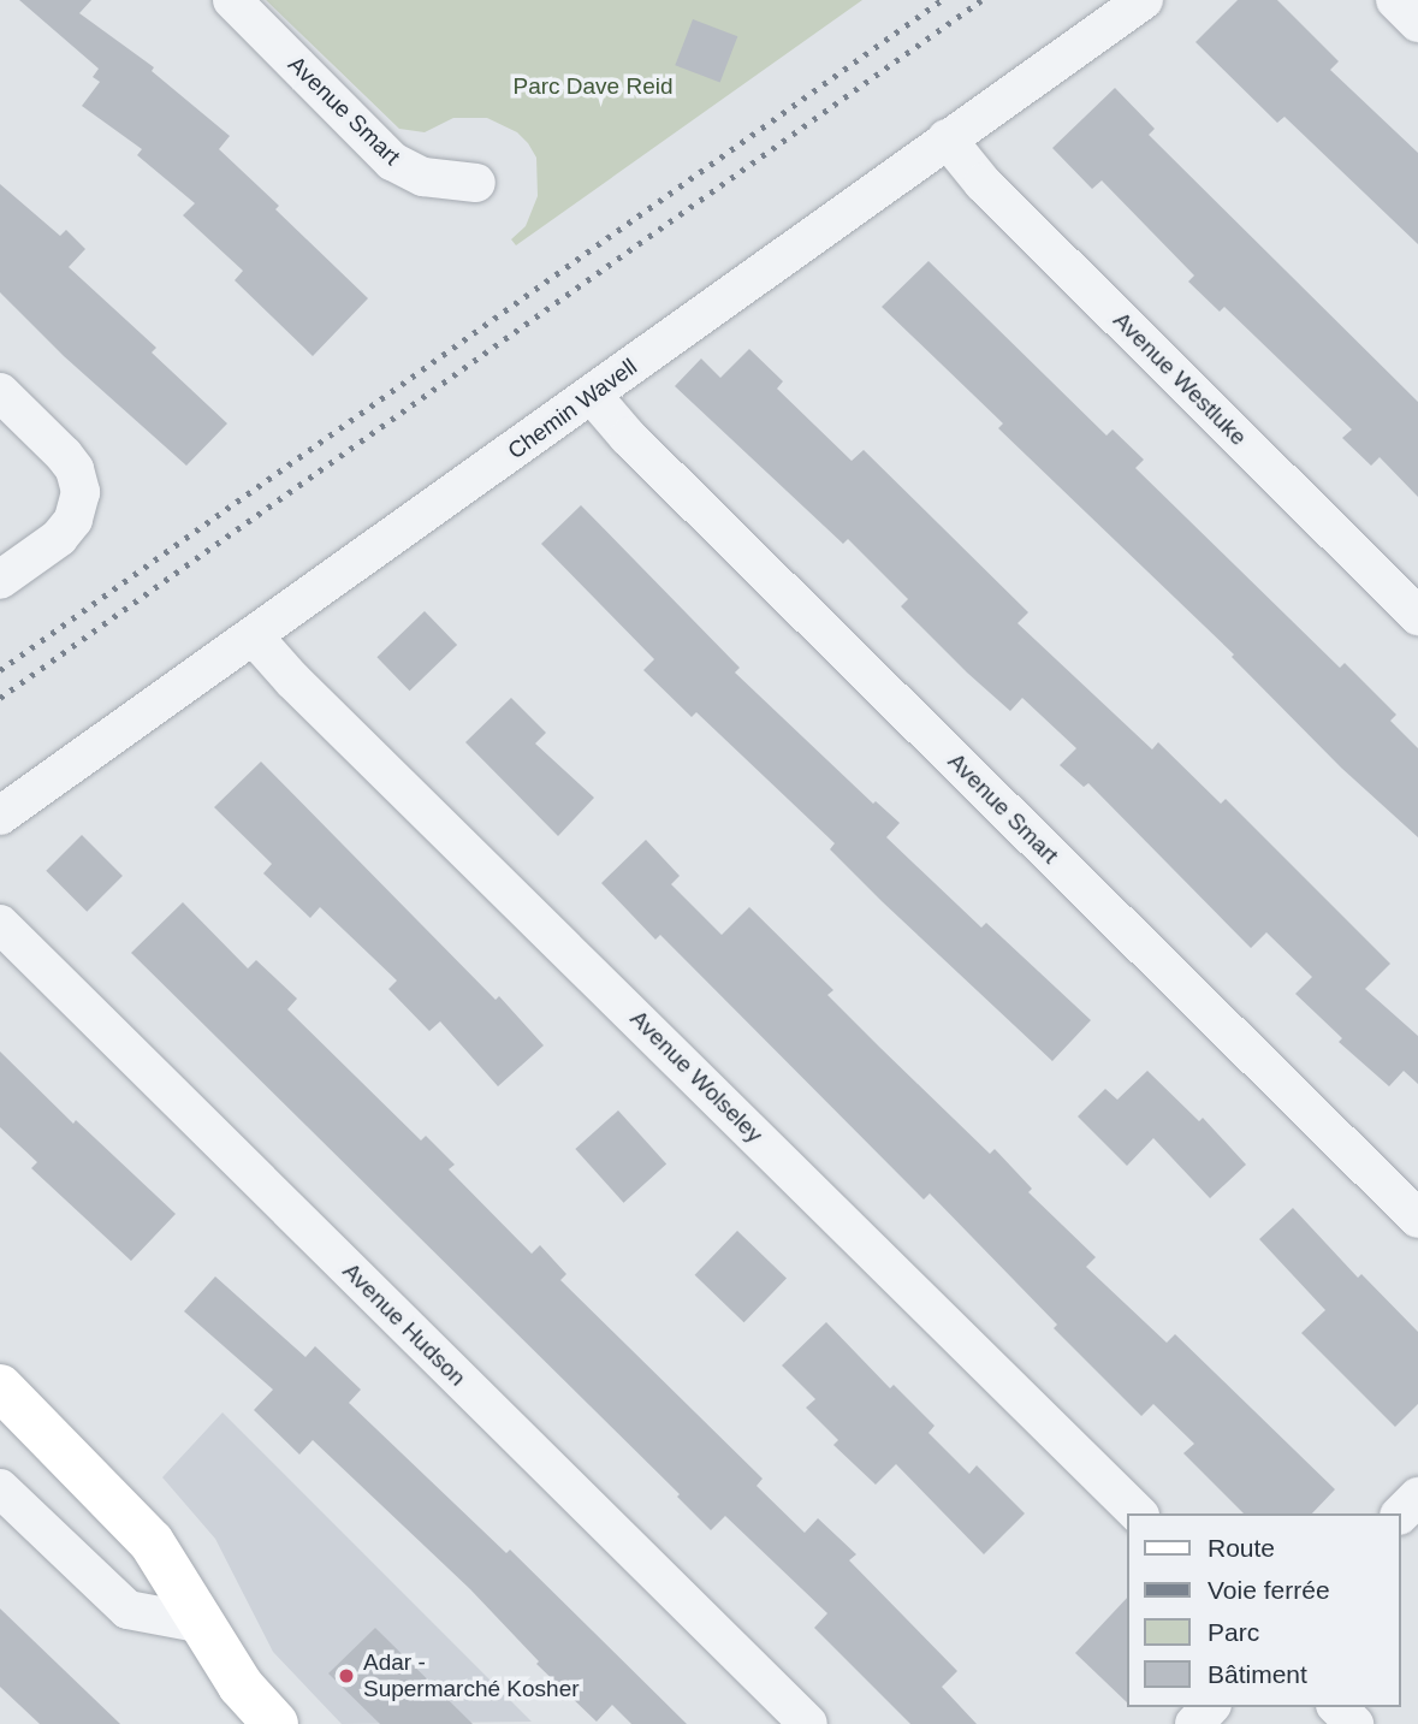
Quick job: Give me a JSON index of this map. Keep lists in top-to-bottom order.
{
  "streets": {
    "street": [
      "Avenue Smart",
      "Avenue Westluke",
      "Chemin Wavell",
      "Avenue Wolseley",
      "Avenue Hudson"
    ]
  },
  "crossings": [
    ["Avenue Smart", "Chemin Wavell"],
    ["Avenue Westluke", "Chemin Wavell"],
    ["Chemin Wavell", "Avenue Wolseley"]
  ],
  "parks": ["Parc Dave Reid"],
  "places": ["Adar - Supermarché Kosher"],
  "legend": [
    "Route",
    "Voie ferrée",
    "Parc",
    "Bâtiment"
  ]
}
